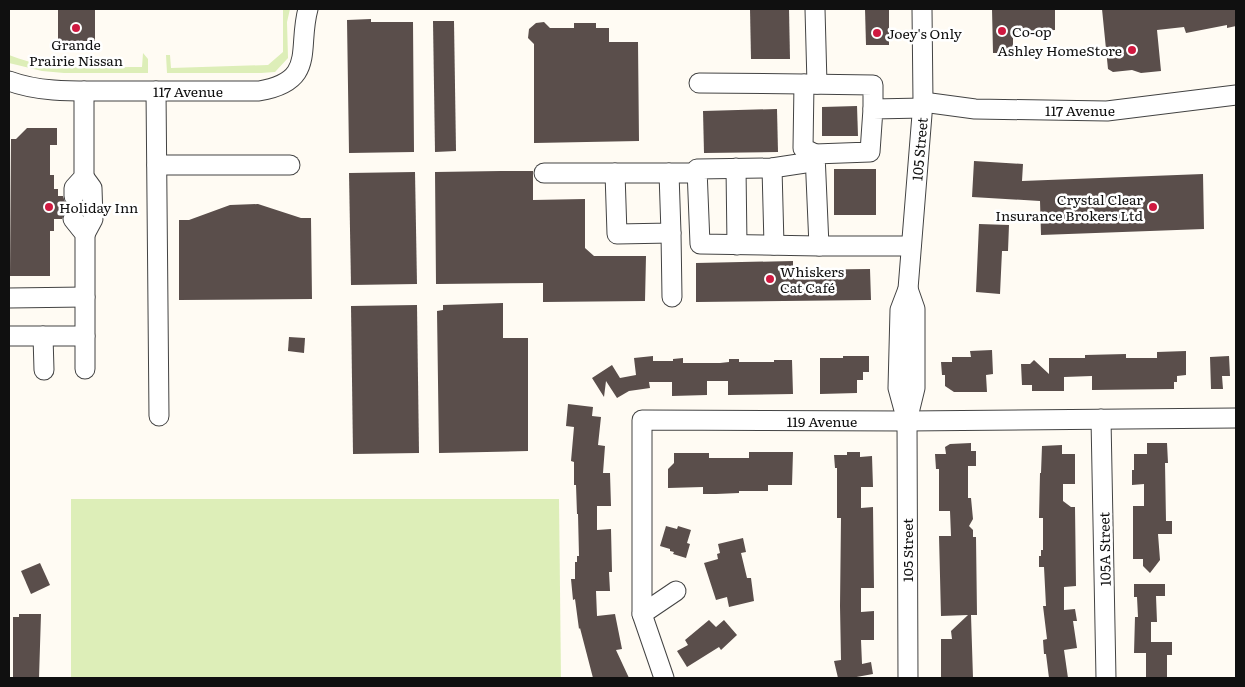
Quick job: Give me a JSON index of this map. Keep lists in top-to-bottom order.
{
  "streets": {
    "street": [
      "117 Avenue",
      "105 Street",
      "119 Avenue",
      "105A Street"
    ]
  },
  "crossings": [
    ["117 Avenue", "105 Street"],
    ["105 Street", "119 Avenue"],
    ["119 Avenue", "105A Street"]
  ],
  "places": [
    "Grande Prairie Nissan",
    "Co-op",
    "Joey's Only",
    "Ashley HomeStore",
    "Holiday Inn",
    "Crystal Clear Insurance Brokers Ltd",
    "Whiskers Cat Café"
  ]
}
